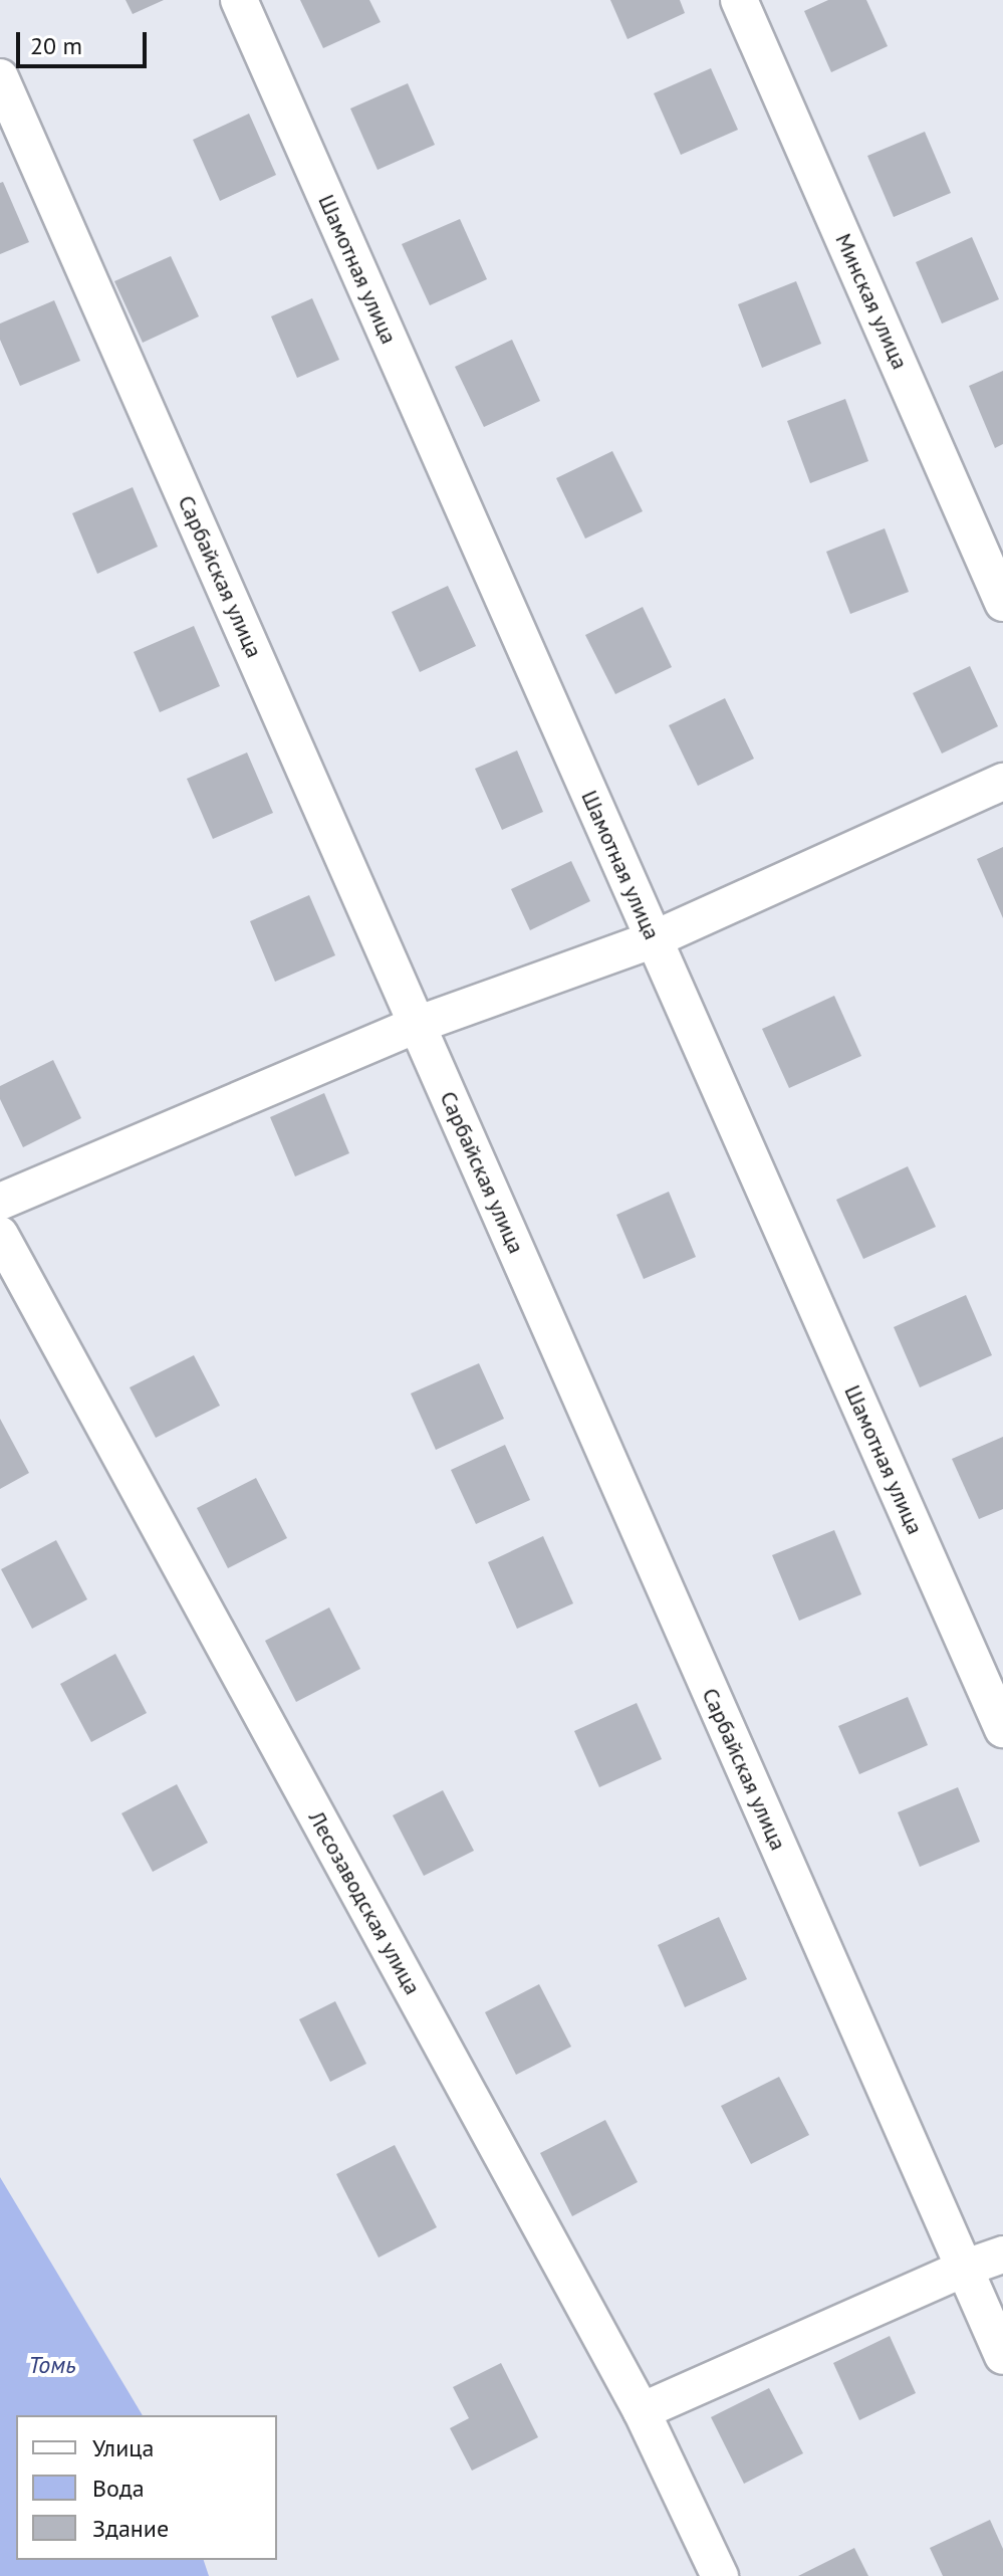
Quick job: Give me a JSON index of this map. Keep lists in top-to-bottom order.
{
  "streets": {
    "street": [
      "Шамотная улица",
      "Минская улица",
      "Сарбайская улица",
      "Лесозаводская улица"
    ]
  },
  "water": ["Томь"],
  "legend": ["Улица", "Вода", "Здание"],
  "scale_bar": "20 m"
}
